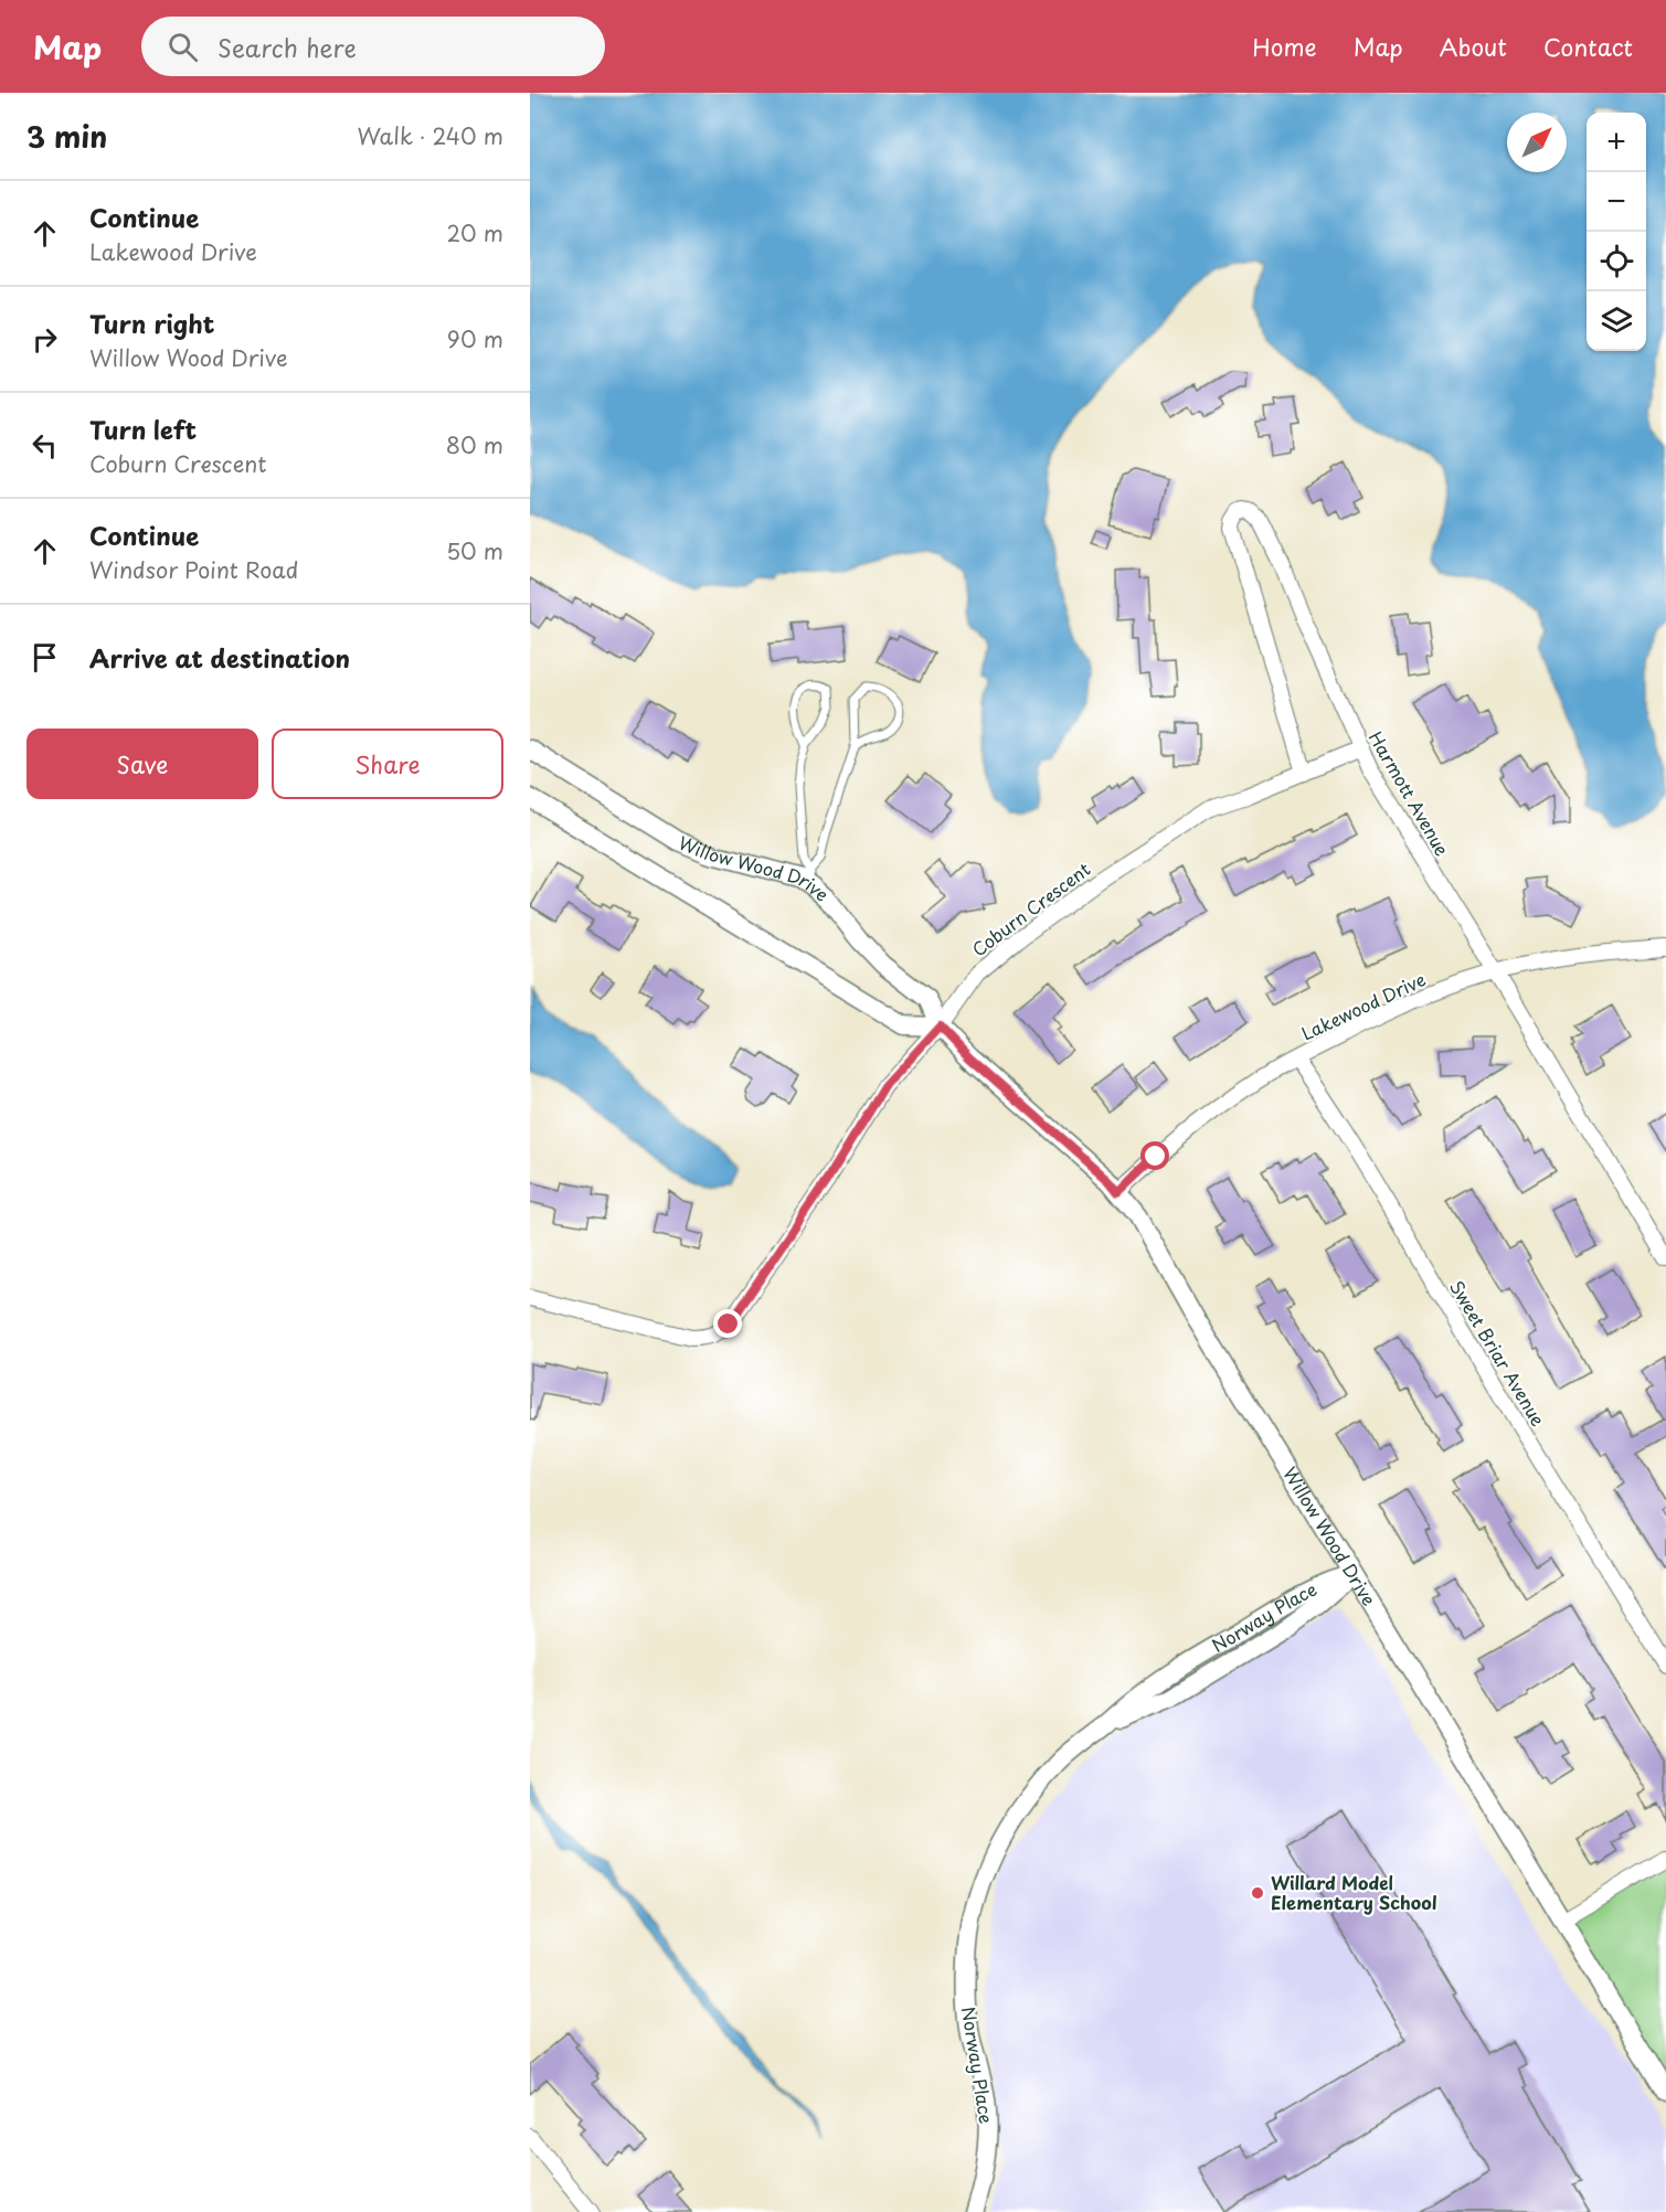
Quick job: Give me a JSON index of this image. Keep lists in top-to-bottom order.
{
  "streets": {
    "street": [
      "Harmott Avenue",
      "Willow Wood Drive",
      "Coburn Crescent",
      "Lakewood Drive",
      "Sweet Briar Avenue",
      "Norway Place"
    ]
  },
  "crossings": [
    ["Harmott Avenue", "Coburn Crescent"],
    ["Harmott Avenue", "Lakewood Drive"],
    ["Willow Wood Drive", "Coburn Crescent"],
    ["Willow Wood Drive", "Lakewood Drive"],
    ["Willow Wood Drive", "Norway Place"],
    ["Lakewood Drive", "Sweet Briar Avenue"]
  ],
  "places": ["Willard Model Elementary School"],
  "north": "top right",
  "page": {
    "header": "Map",
    "search": "Search here",
    "nav": [
      "Home",
      "Map",
      "About",
      "Contact"
    ],
    "heading": ["3 min", "Walk · 240 m"],
    "map_buttons": ["+", "−"],
    "list": [
      ["Continue", "Lakewood Drive", "20 m"],
      ["Turn right", "Willow Wood Drive", "90 m"],
      ["Turn left", "Coburn Crescent", "80 m"],
      ["Continue", "Windsor Point Road", "50 m"],
      "Arrive at destination"
    ],
    "buttons": ["Save", "Share"]
  }
}
